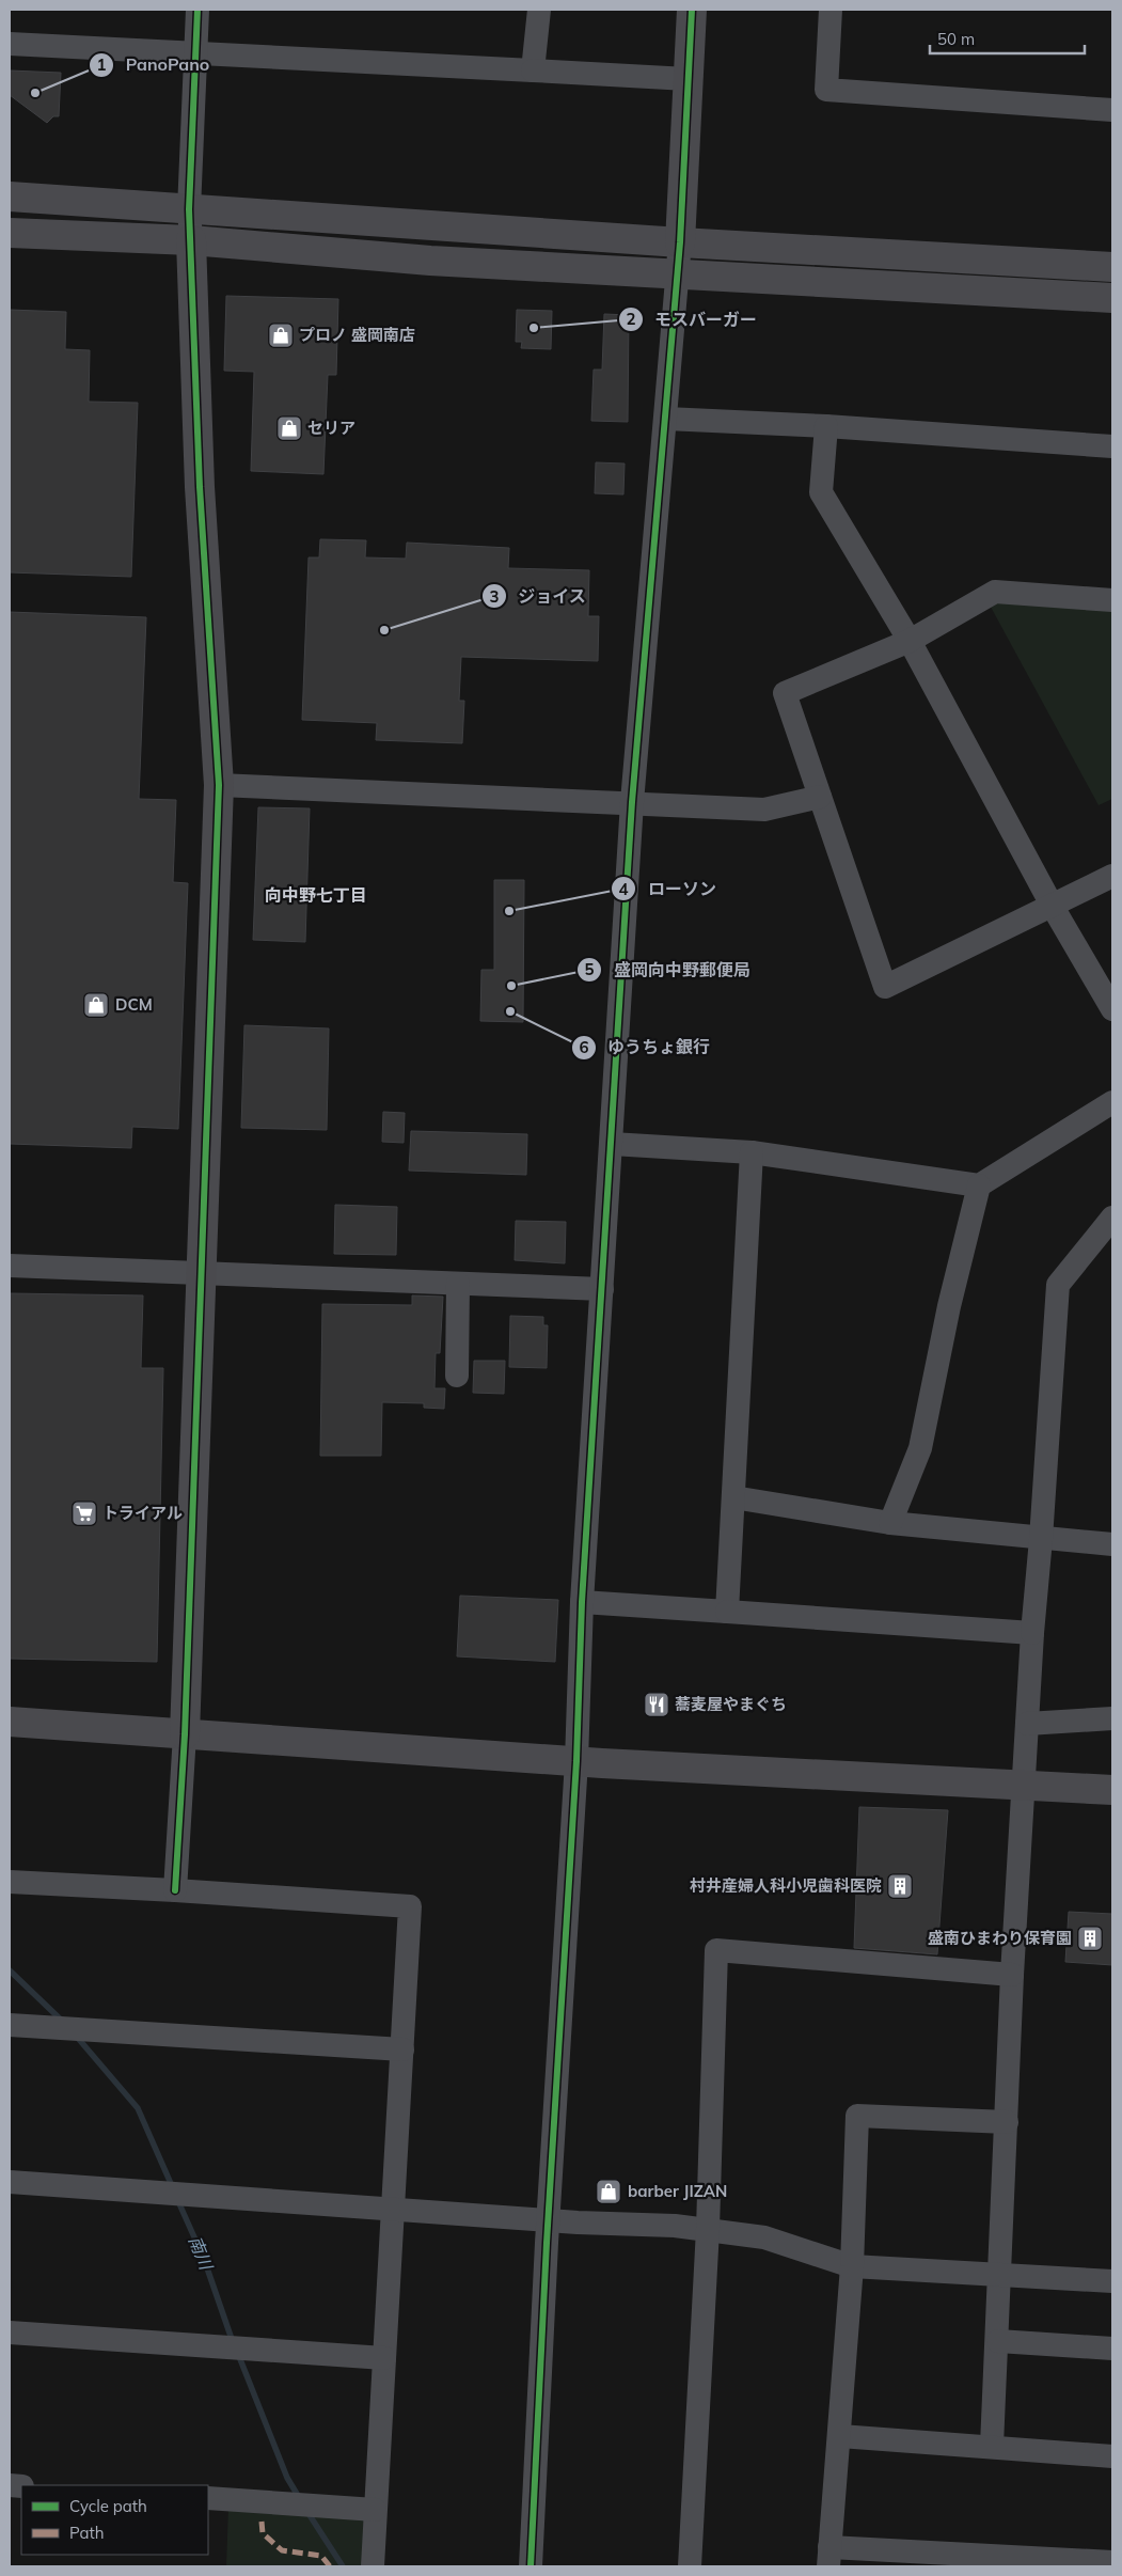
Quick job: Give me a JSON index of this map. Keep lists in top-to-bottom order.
{
  "districts": ["向中野七丁目"],
  "water": ["南川"],
  "places": {
    "other": [
      "PanoPano",
      "モスバーガー",
      "ジョイス",
      "ローソン",
      "盛岡向中野郵便局",
      "ゆうちょ銀行"
    ],
    "shop": [
      "プロノ 盛岡南店",
      "セリア",
      "DCM",
      "barber JIZAN"
    ],
    "supermarket": ["トライアル"],
    "restaurant": ["蕎麦屋やまぐち"],
    "building": ["村井産婦人科小児歯科医院", "盛南ひまわり保育園"]
  },
  "legend": ["Cycle path", "Path"],
  "scale_bar": "50 m"
}
